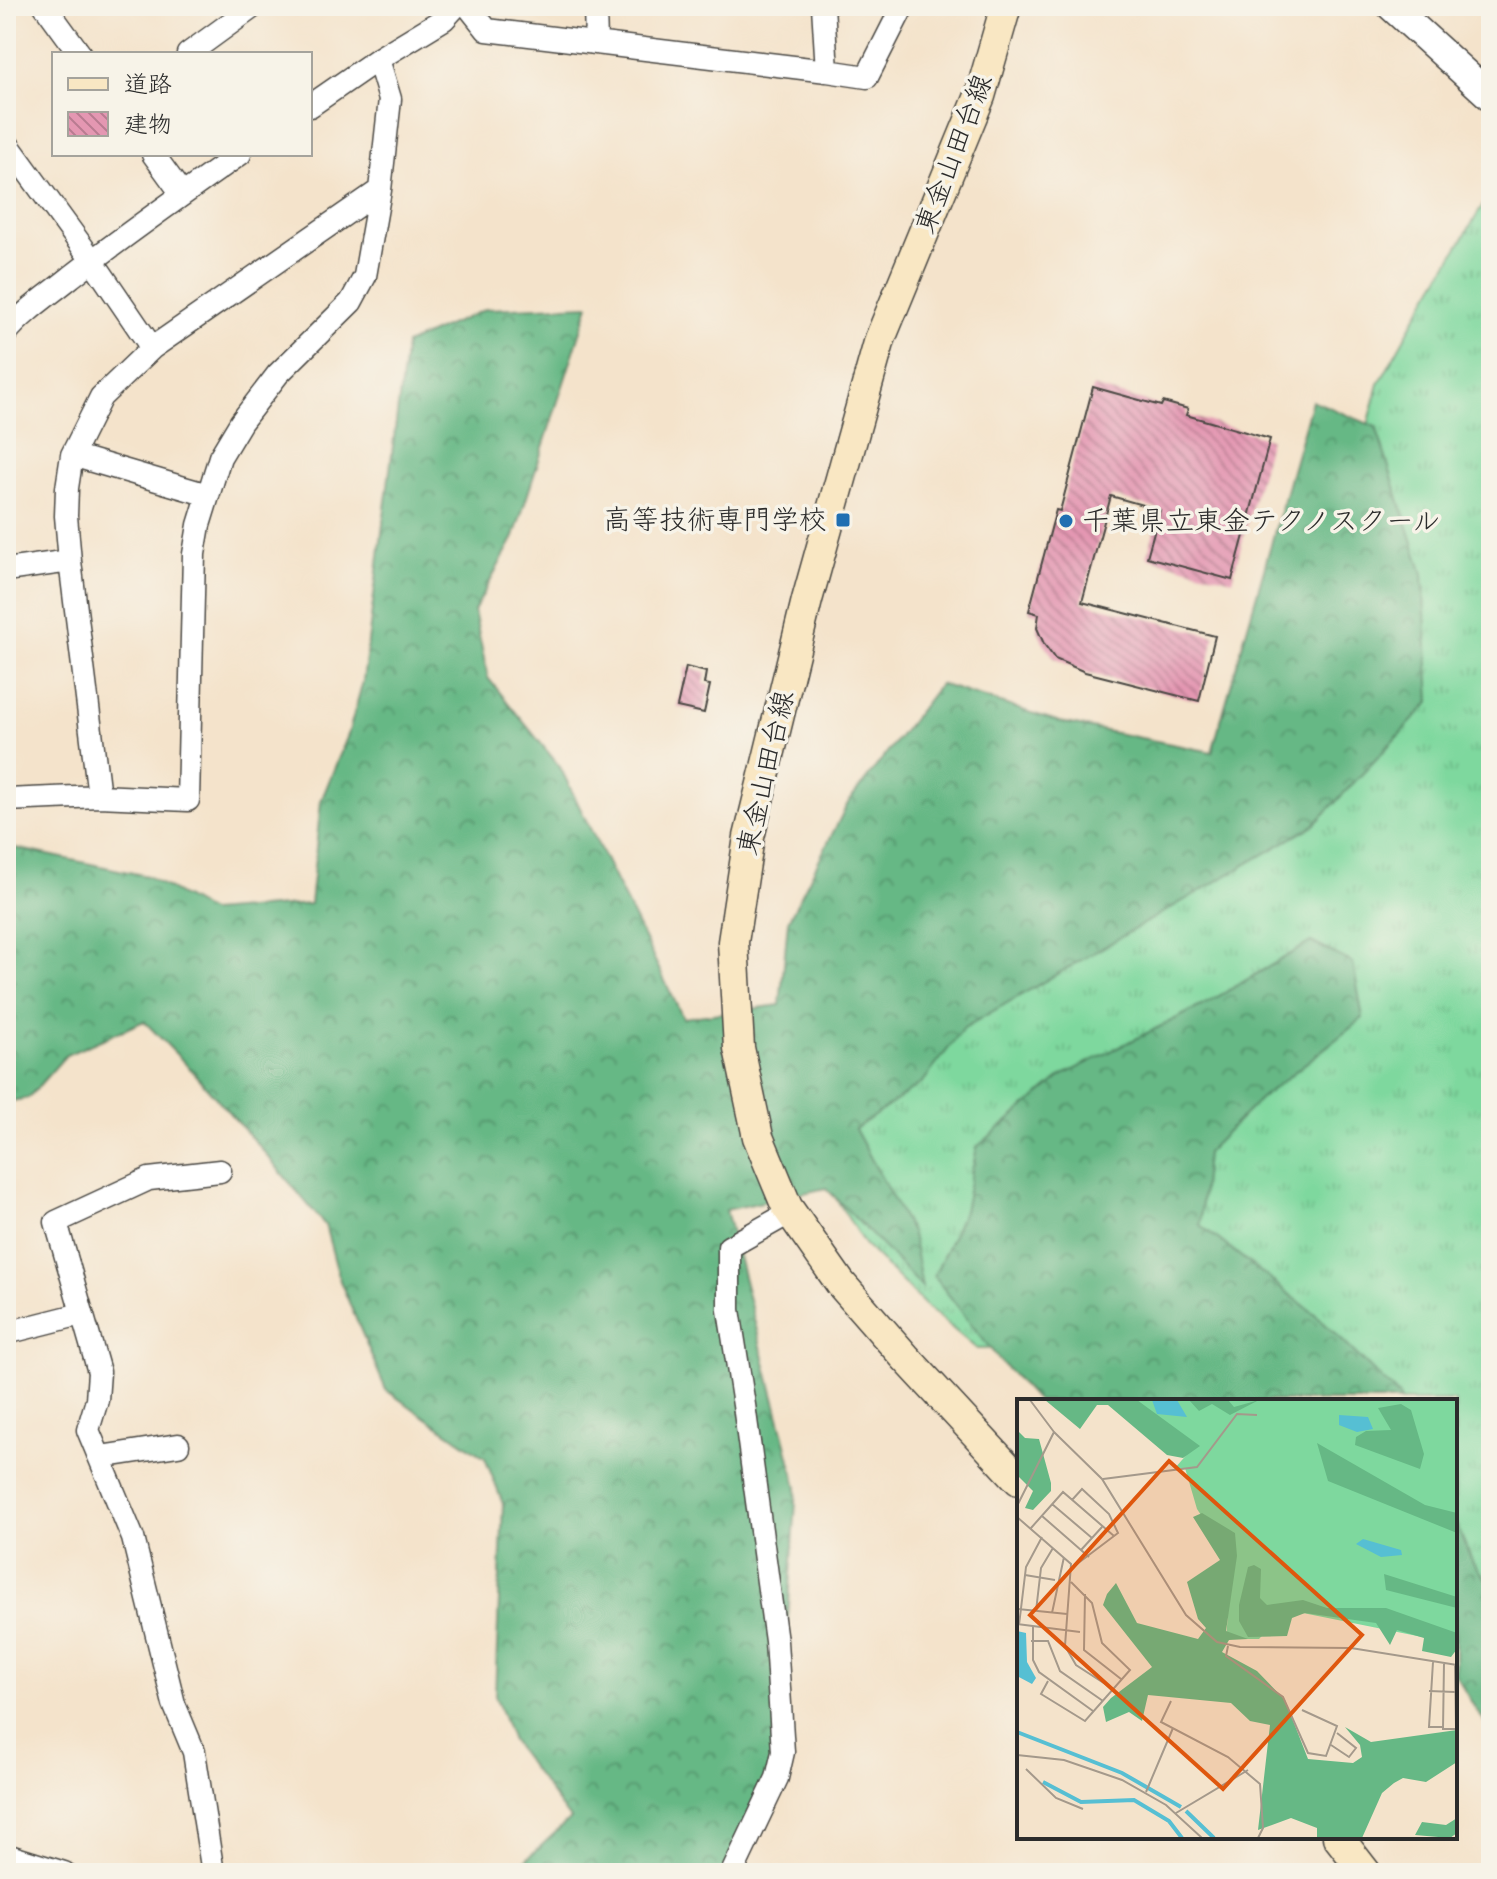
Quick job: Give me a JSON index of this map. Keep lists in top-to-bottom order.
{
  "streets": {
    "main road": ["東金山田台線"]
  },
  "places": {
    "transit": ["高等技術専門学校"],
    "other": ["千葉県立東金テクノスクール"]
  },
  "legend": ["道路", "建物"]
}
